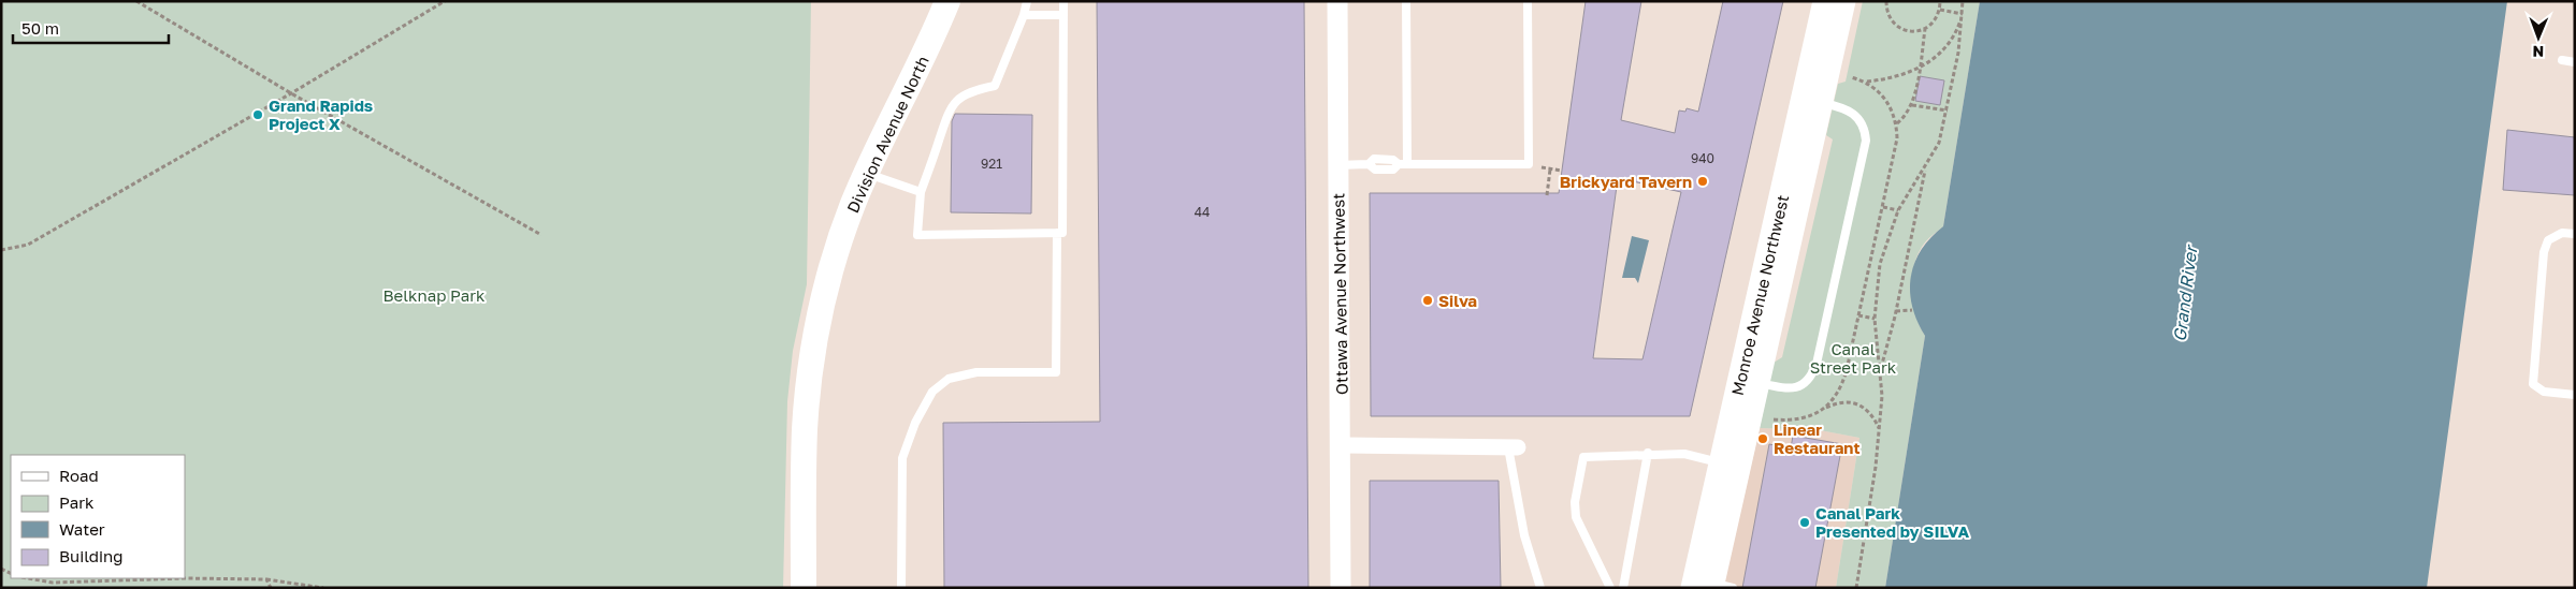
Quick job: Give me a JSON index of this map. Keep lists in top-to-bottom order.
{
  "streets": {
    "main road": ["Division Avenue North", "Monroe Avenue Northwest"],
    "street": ["Ottawa Avenue Northwest"]
  },
  "water": ["Grand River"],
  "parks": ["Belknap Park", "Canal Street Park"],
  "places": [
    "Grand Rapids Project X",
    "Brickyard Tavern",
    "Silva",
    "Linear Restaurant",
    "Canal Park Presented by SILVA"
  ],
  "house_numbers": ["940", "921", "44"],
  "legend": [
    "Road",
    "Park",
    "Water",
    "Building"
  ],
  "scale_bar": "50 m",
  "north": "bottom"
}
